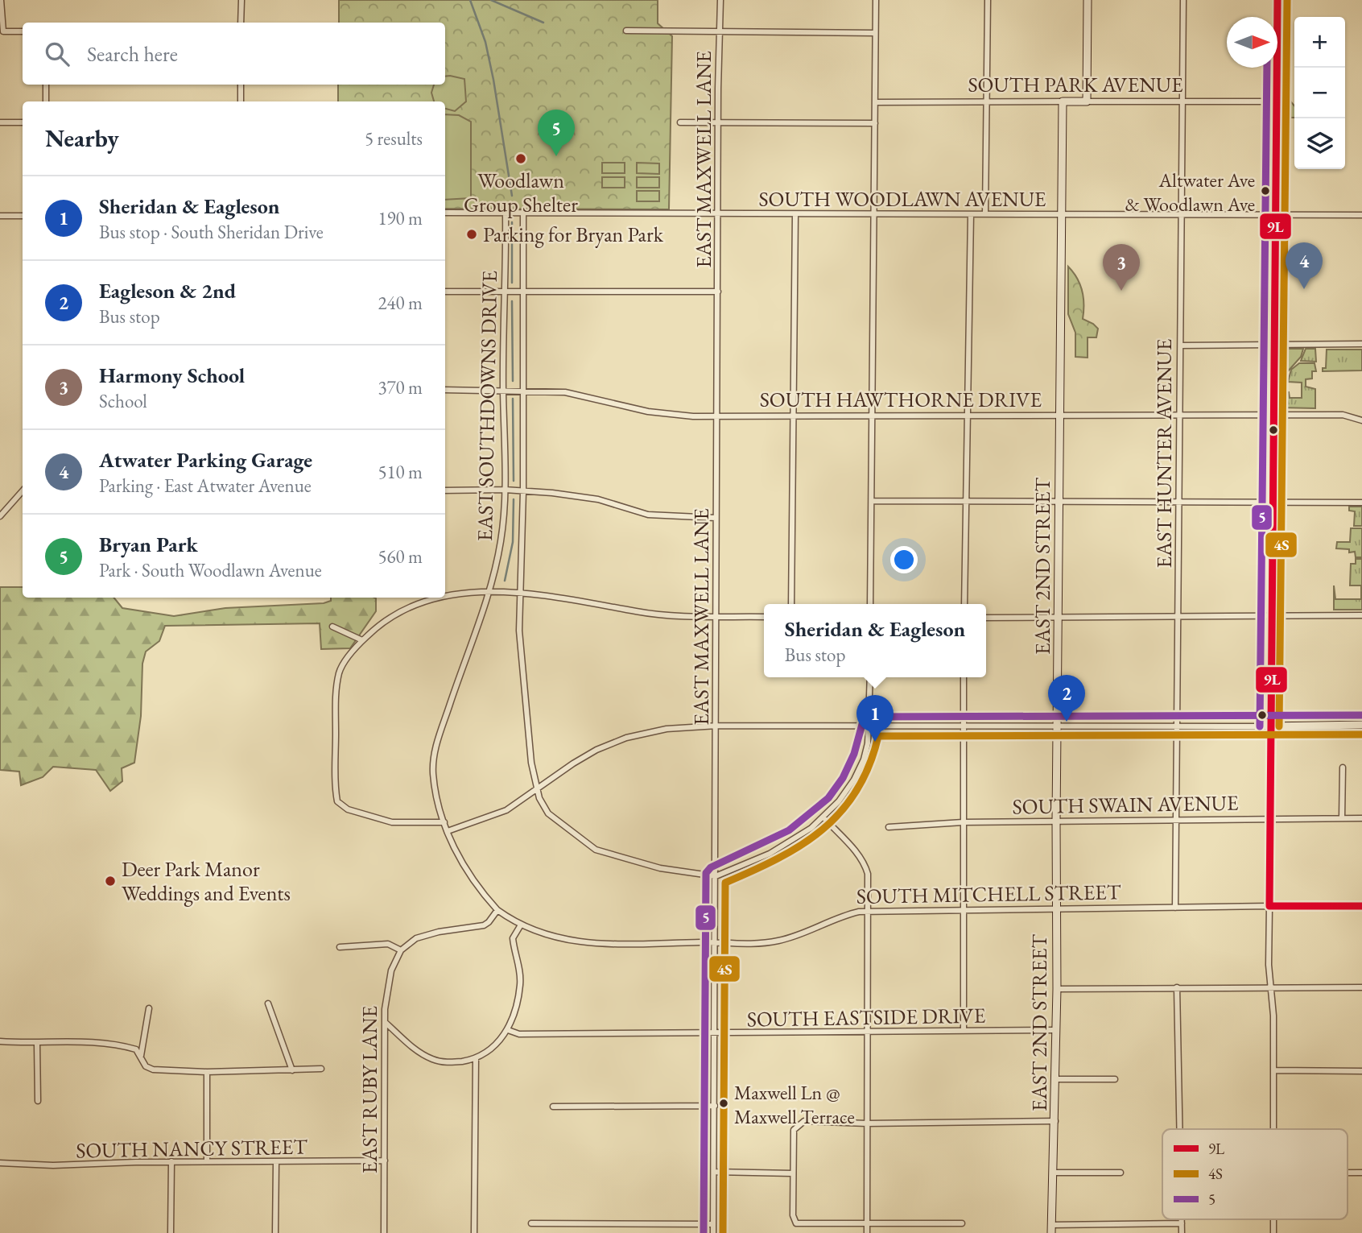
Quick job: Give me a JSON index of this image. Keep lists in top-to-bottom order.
{
  "streets": {
    "main road": ["SOUTH MITCHELL STREET"],
    "street": [
      "SOUTH PARK AVENUE",
      "EAST MAXWELL LANE",
      "SOUTH WOODLAWN AVENUE",
      "SOUTH HAWTHORNE DRIVE",
      "EAST SOUTHDOWNS DRIVE",
      "EAST HUNTER AVENUE",
      "EAST 2ND STREET",
      "SOUTH SWAIN AVENUE",
      "SOUTH EASTSIDE DRIVE",
      "EAST RUBY LANE",
      "SOUTH NANCY STREET"
    ]
  },
  "crossings": [
    ["SOUTH PARK AVENUE", "EAST HUNTER AVENUE"],
    ["SOUTH PARK AVENUE", "EAST 2ND STREET"],
    ["EAST MAXWELL LANE", "SOUTH WOODLAWN AVENUE"],
    ["EAST MAXWELL LANE", "SOUTH HAWTHORNE DRIVE"],
    ["EAST MAXWELL LANE", "SOUTH MITCHELL STREET"],
    ["EAST MAXWELL LANE", "SOUTH EASTSIDE DRIVE"],
    ["SOUTH WOODLAWN AVENUE", "EAST SOUTHDOWNS DRIVE"],
    ["SOUTH WOODLAWN AVENUE", "EAST HUNTER AVENUE"],
    ["SOUTH WOODLAWN AVENUE", "EAST 2ND STREET"],
    ["SOUTH HAWTHORNE DRIVE", "EAST SOUTHDOWNS DRIVE"],
    ["SOUTH HAWTHORNE DRIVE", "EAST HUNTER AVENUE"],
    ["SOUTH HAWTHORNE DRIVE", "EAST 2ND STREET"],
    ["EAST SOUTHDOWNS DRIVE", "SOUTH MITCHELL STREET"],
    ["EAST SOUTHDOWNS DRIVE", "SOUTH EASTSIDE DRIVE"],
    ["EAST SOUTHDOWNS DRIVE", "EAST RUBY LANE"],
    ["EAST HUNTER AVENUE", "SOUTH SWAIN AVENUE"],
    ["EAST HUNTER AVENUE", "SOUTH MITCHELL STREET"],
    ["EAST 2ND STREET", "SOUTH SWAIN AVENUE"],
    ["EAST 2ND STREET", "SOUTH MITCHELL STREET"],
    ["EAST 2ND STREET", "SOUTH EASTSIDE DRIVE"],
    ["SOUTH MITCHELL STREET", "SOUTH EASTSIDE DRIVE"],
    ["SOUTH MITCHELL STREET", "EAST RUBY LANE"],
    ["SOUTH EASTSIDE DRIVE", "EAST RUBY LANE"],
    ["EAST RUBY LANE", "SOUTH NANCY STREET"]
  ],
  "places": [
    "Woodlawn Group Shelter",
    "Altwater Ave & Woodlawn Ave",
    "Parking for Bryan Park",
    "Deer Park Manor Weddings and Events",
    "Maxwell Ln @ Maxwell Terrace"
  ],
  "lines": ["transit line 9L", "transit line 4S", "transit line 5"],
  "legend": ["9L", "4S", "5"],
  "north": "right",
  "page": {
    "map_buttons": ["+", "−"],
    "search": "Search here",
    "heading": ["Nearby", "5 results"],
    "pins": [
      "5",
      "4",
      "3",
      "2",
      "1"
    ],
    "list": [
      {
        "mark": "1",
        "name": "Sheridan & Eagleson",
        "note": "Bus stop · South Sheridan Drive",
        "value": "190 m"
      },
      {
        "mark": "2",
        "name": "Eagleson & 2nd",
        "note": "Bus stop",
        "value": "240 m"
      },
      {
        "mark": "3",
        "name": "Harmony School",
        "note": "School",
        "value": "370 m"
      },
      {
        "mark": "4",
        "name": "Atwater Parking Garage",
        "note": "Parking · East Atwater Avenue",
        "value": "510 m"
      },
      {
        "mark": "5",
        "name": "Bryan Park",
        "note": "Park · South Woodlawn Avenue",
        "value": "560 m"
      }
    ],
    "popup": ["Sheridan & Eagleson", "Bus stop"]
  }
}
